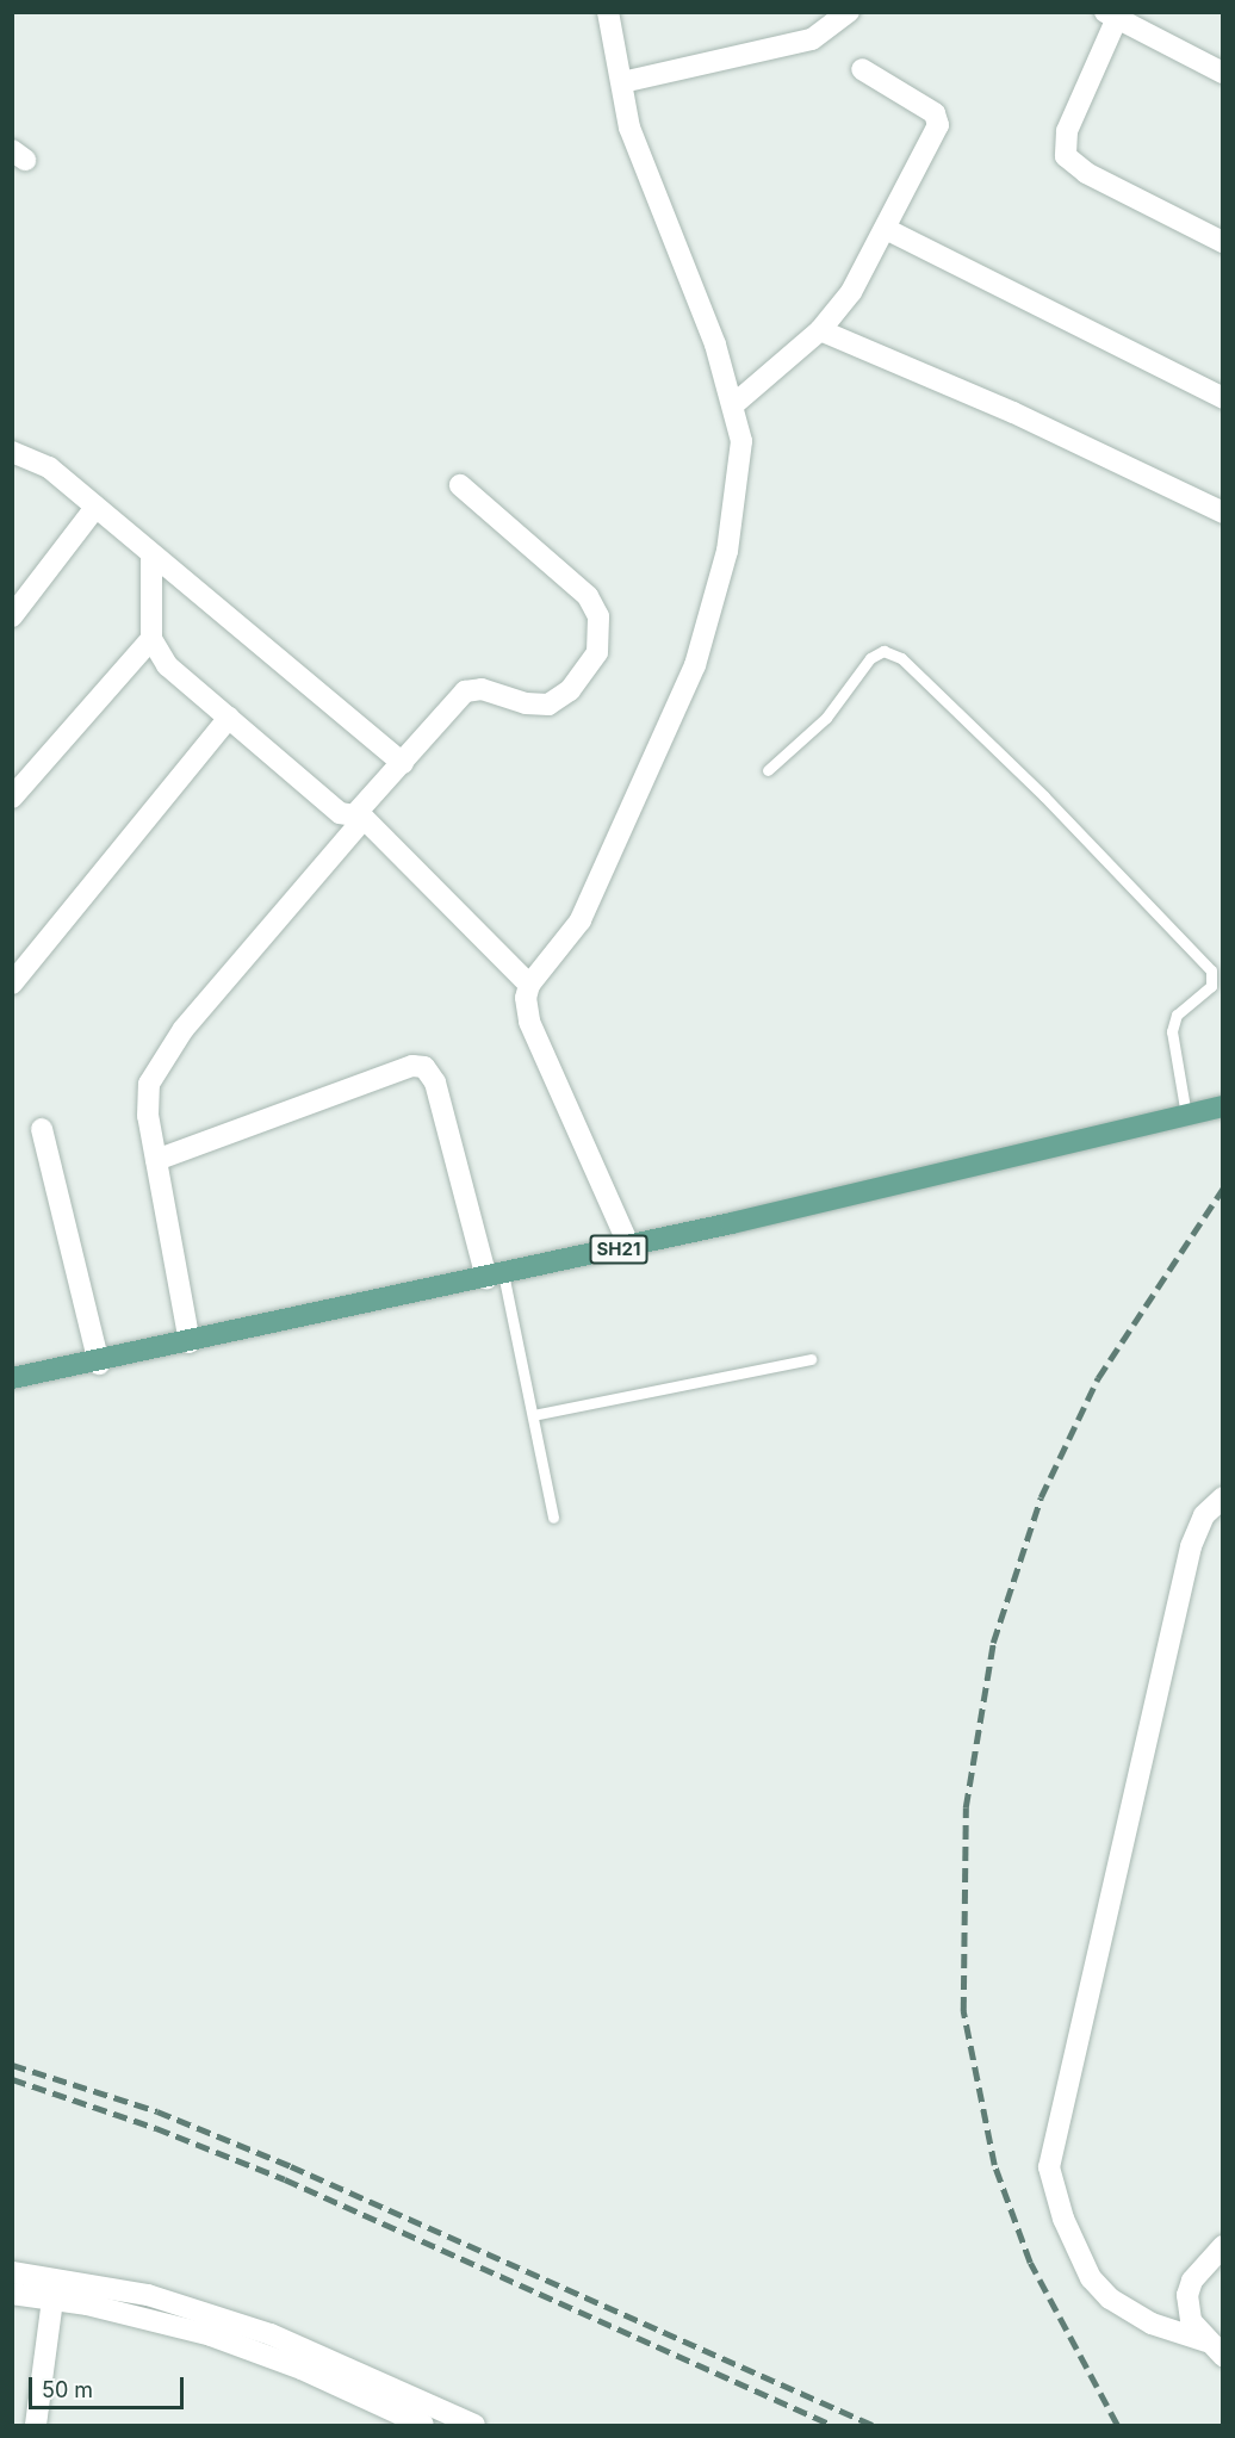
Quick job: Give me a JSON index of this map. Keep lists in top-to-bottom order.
{
  "streets": {
    "main road": ["SH21"]
  },
  "scale_bar": "50 m"
}
